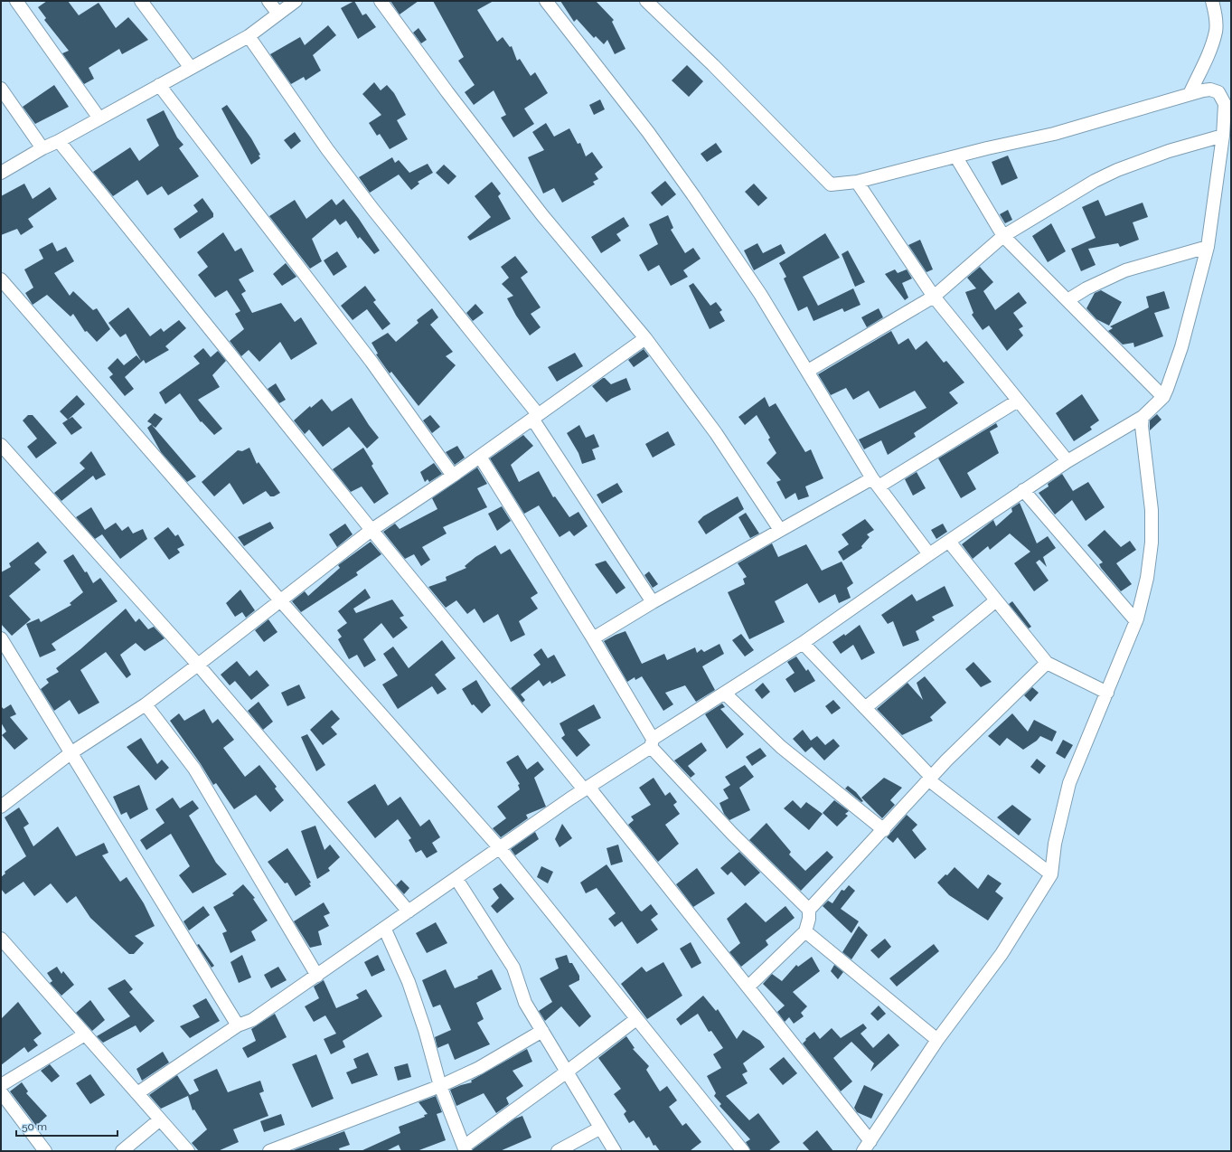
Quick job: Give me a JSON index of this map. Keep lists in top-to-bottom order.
{
  "scale_bar": "50 m"
}
